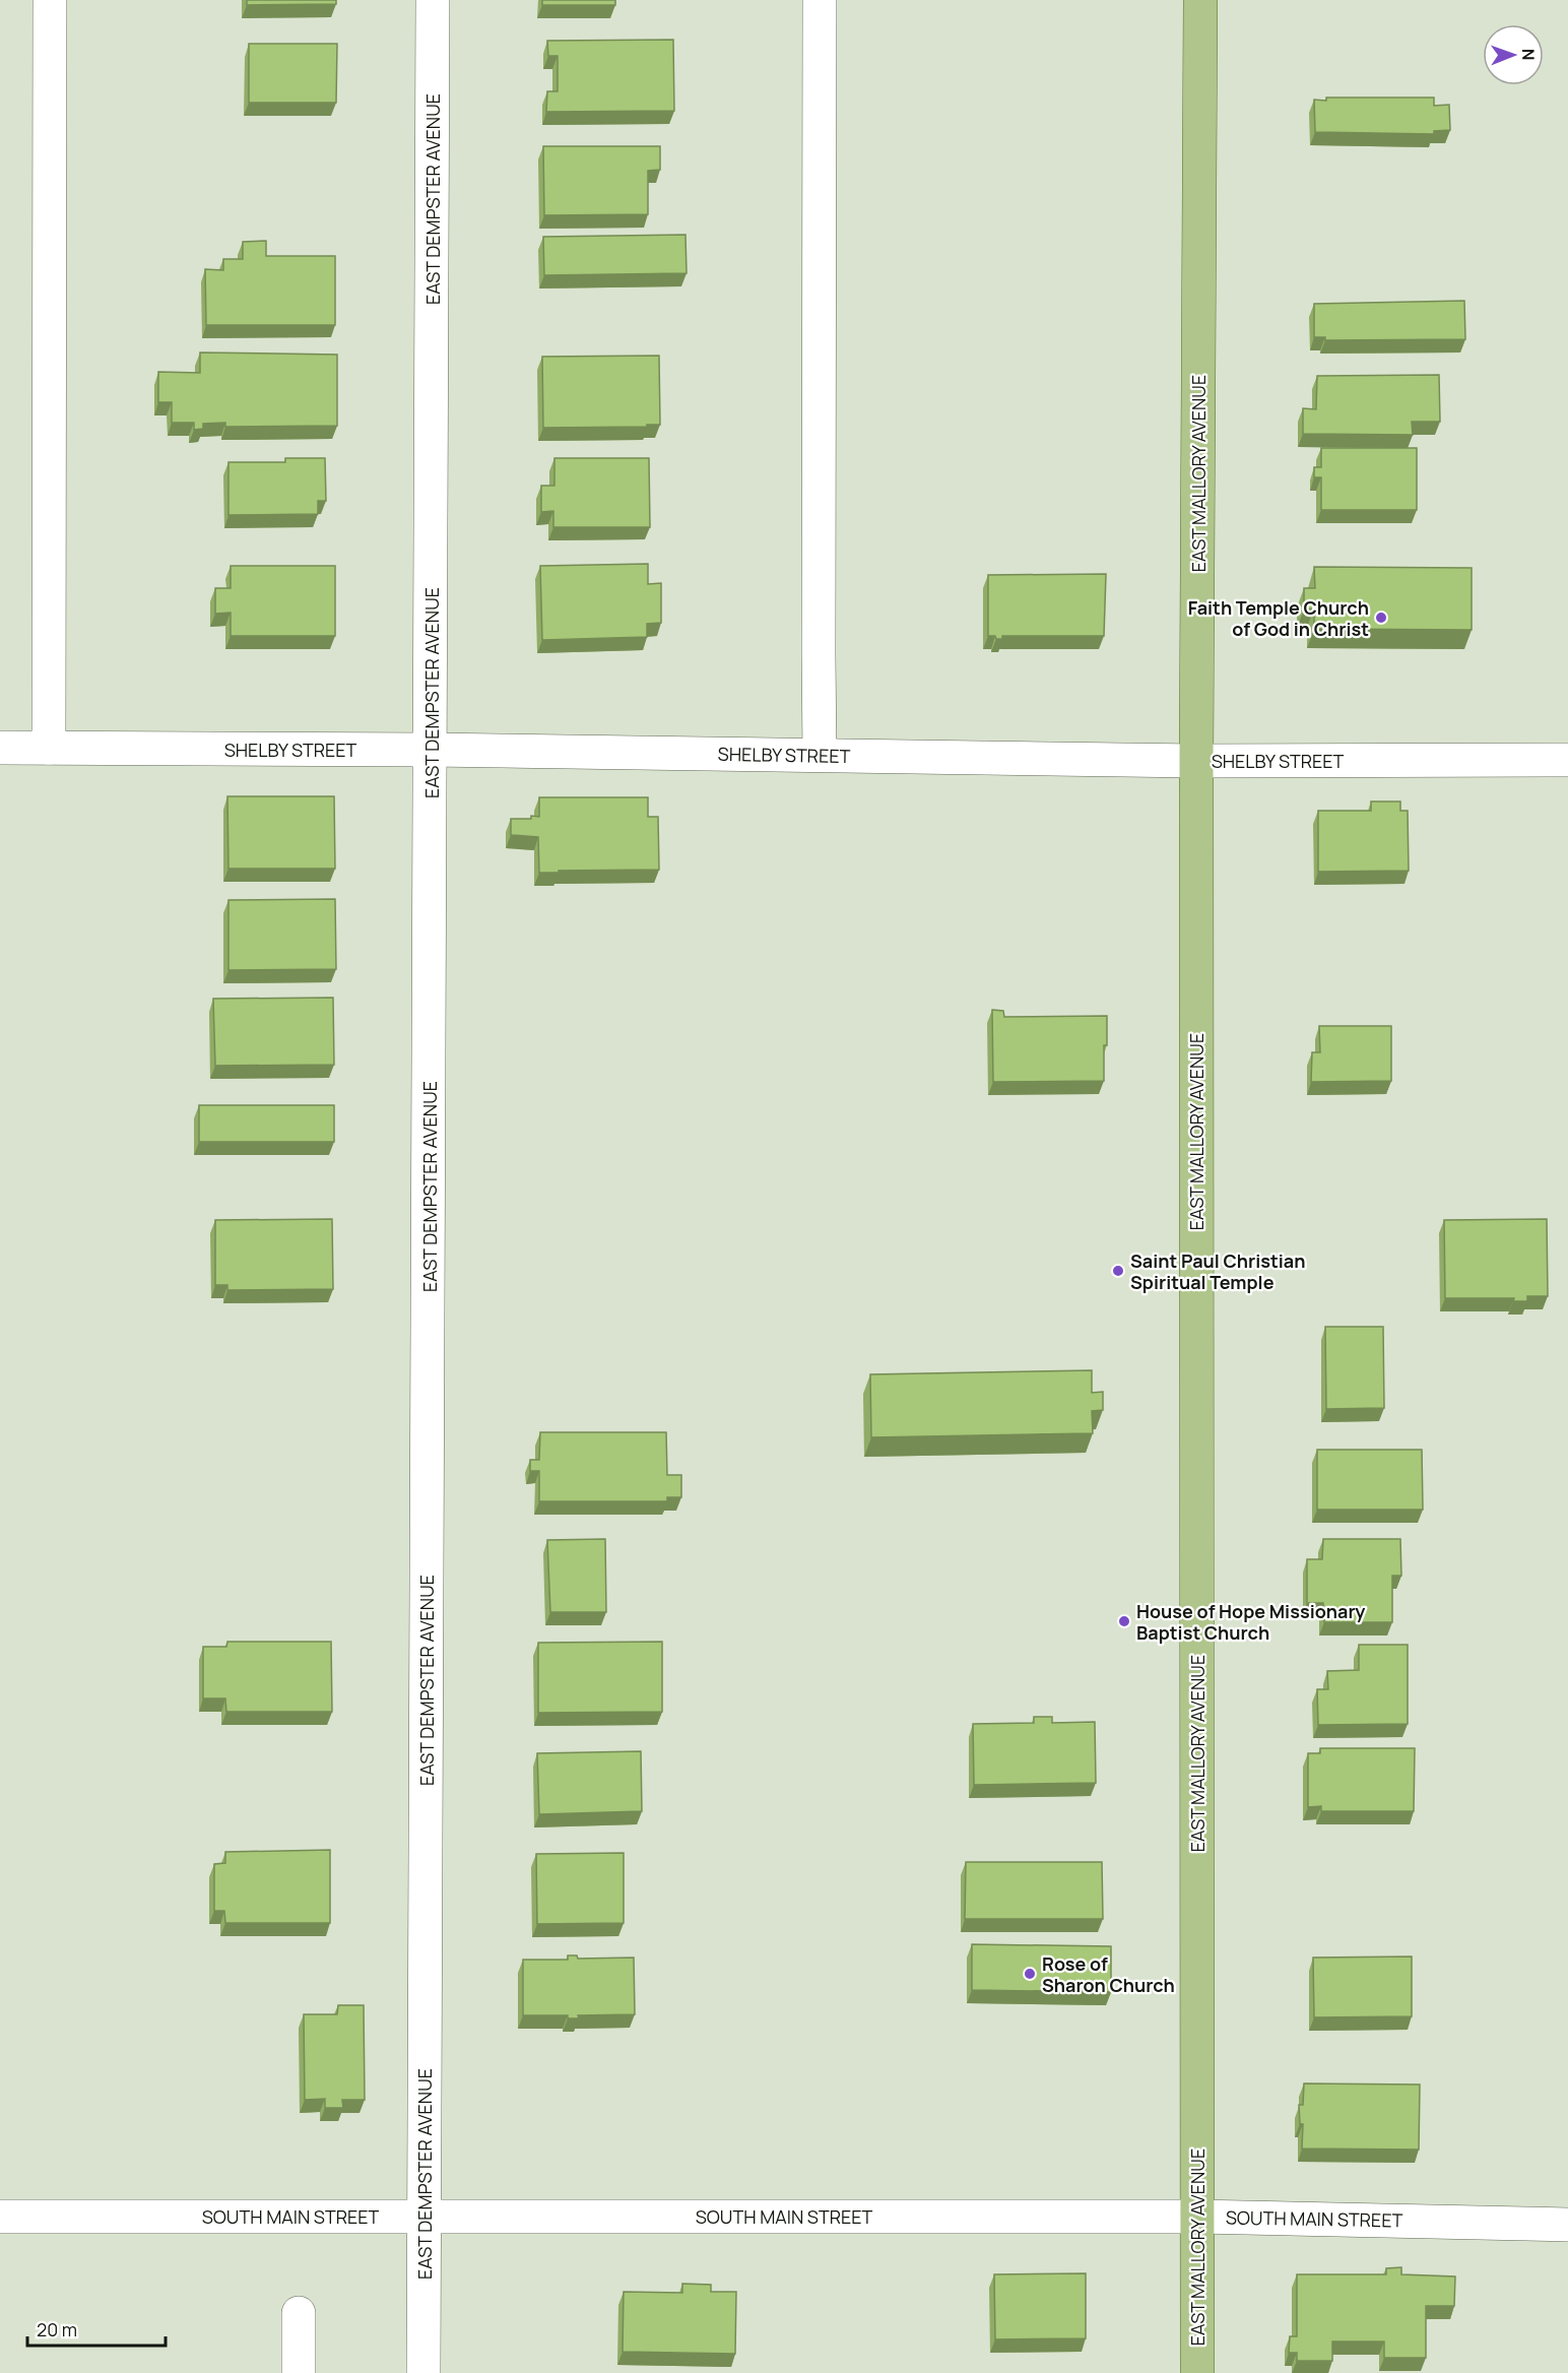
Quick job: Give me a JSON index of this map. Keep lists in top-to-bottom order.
{
  "streets": {
    "main road": ["EAST MALLORY AVENUE"],
    "street": ["EAST DEMPSTER AVENUE", "SHELBY STREET", "SOUTH MAIN STREET"]
  },
  "crossings": [
    ["EAST DEMPSTER AVENUE", "SHELBY STREET"],
    ["EAST DEMPSTER AVENUE", "SOUTH MAIN STREET"],
    ["EAST MALLORY AVENUE", "SHELBY STREET"],
    ["EAST MALLORY AVENUE", "SOUTH MAIN STREET"]
  ],
  "places": [
    "Faith Temple Church of God in Christ",
    "Saint Paul Christian Spiritual Temple",
    "House of Hope Missionary Baptist Church",
    "Rose of Sharon Church"
  ],
  "scale_bar": "20 m",
  "north": "right"
}
